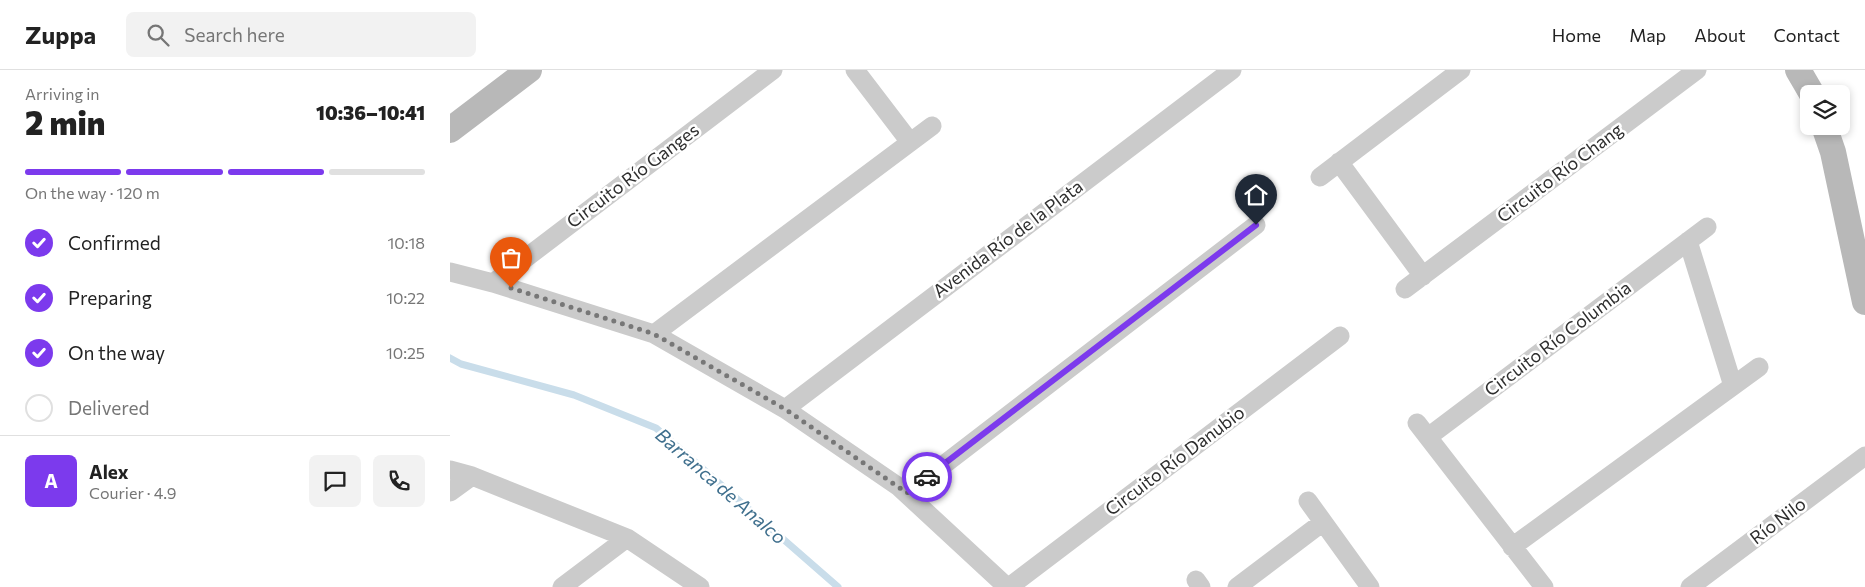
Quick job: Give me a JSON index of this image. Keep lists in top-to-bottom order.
{
  "streets": {
    "street": [
      "Circuito Río Chang",
      "Circuito Río Ganges",
      "Avenida Río de la Plata",
      "Circuito Río Columbia",
      "Circuito Río Danubio",
      "Río Nilo"
    ]
  },
  "water": ["Barranca de Analco"],
  "page": {
    "header": "Zuppa",
    "search": "Search here",
    "nav": [
      "Home",
      "Map",
      "About",
      "Contact"
    ],
    "heading": ["2 min", "Arriving in", "10:36–10:41"],
    "panel": ["Alex", "Courier · 4.9"],
    "bar": "On the way · 120 m",
    "list": [
      ["Confirmed", "10:18"],
      ["Preparing", "10:22"],
      ["On the way", "10:25"],
      "Delivered"
    ],
    "round": "A"
  }
}
